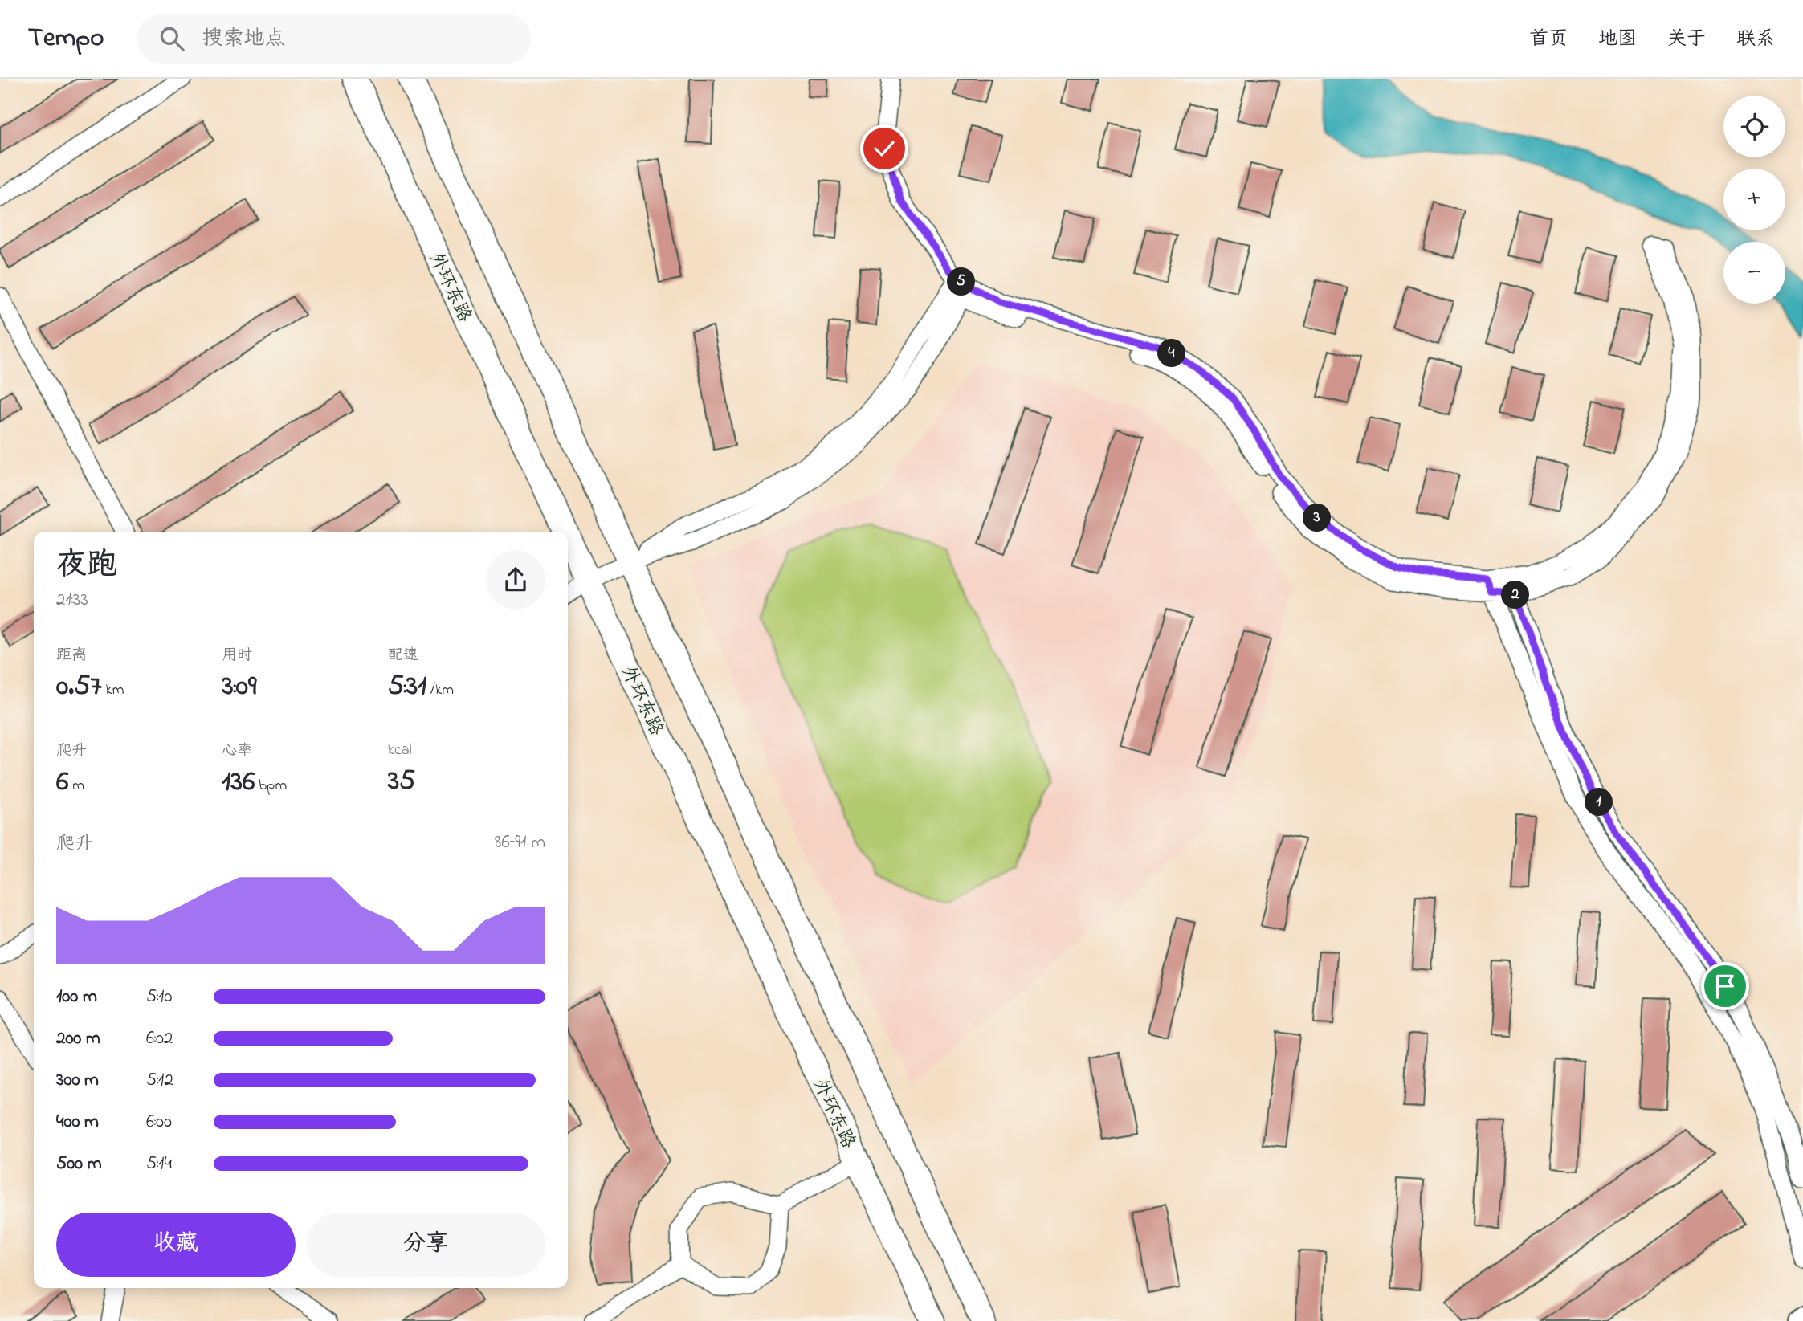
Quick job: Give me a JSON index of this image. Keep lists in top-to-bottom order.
{
  "streets": {
    "highway": ["外环东路"]
  },
  "page": {
    "header": "Tempo",
    "search": "搜索地点",
    "nav": [
      "首页",
      "地图",
      "关于",
      "联系"
    ],
    "map_buttons": ["+", "−"],
    "pins": [
      "5",
      "4",
      "3",
      "2",
      "1"
    ],
    "heading": ["夜跑", "21:33"],
    "stats": [
      ["距离", "0.57 km"],
      ["用时", "3:09"],
      ["配速", "5:31 /km"],
      ["爬升", "6 m"],
      ["心率", "136 bpm"],
      ["kcal", "35"]
    ],
    "chart": ["爬升", "86–91 m"],
    "list": [
      {
        "name": "100 m",
        "note": "5:10"
      },
      {
        "name": "200 m",
        "note": "6:02"
      },
      {
        "name": "300 m",
        "note": "5:12"
      },
      {
        "name": "400 m",
        "note": "6:00"
      },
      {
        "name": "500 m",
        "note": "5:14"
      }
    ],
    "buttons": ["收藏", "分享"]
  }
}
